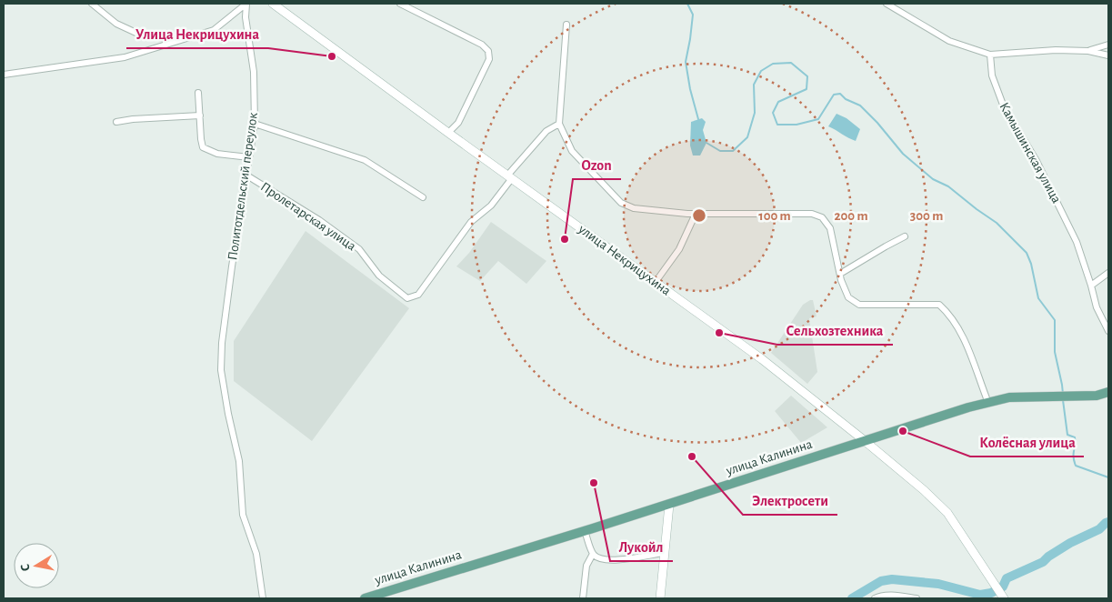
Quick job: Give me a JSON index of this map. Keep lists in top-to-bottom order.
{
  "streets": {
    "main road": ["улица Калинина"],
    "street": [
      "Камышинская улица",
      "Политотдельский переулок",
      "Пролетарская улица",
      "улица Некрицухина"
    ]
  },
  "crossings": [
    ["Политотдельский переулок", "Пролетарская улица"],
    ["Пролетарская улица", "улица Некрицухина"],
    ["улица Некрицухина", "улица Калинина"]
  ],
  "places": [
    "Улица Некрицухина",
    "Ozon",
    "Сельхозтехника",
    "Колёсная улица",
    "Электросети",
    "Лукойл"
  ],
  "north": "left",
  "rings": ["100 m", "200 m", "300 m"]
}
